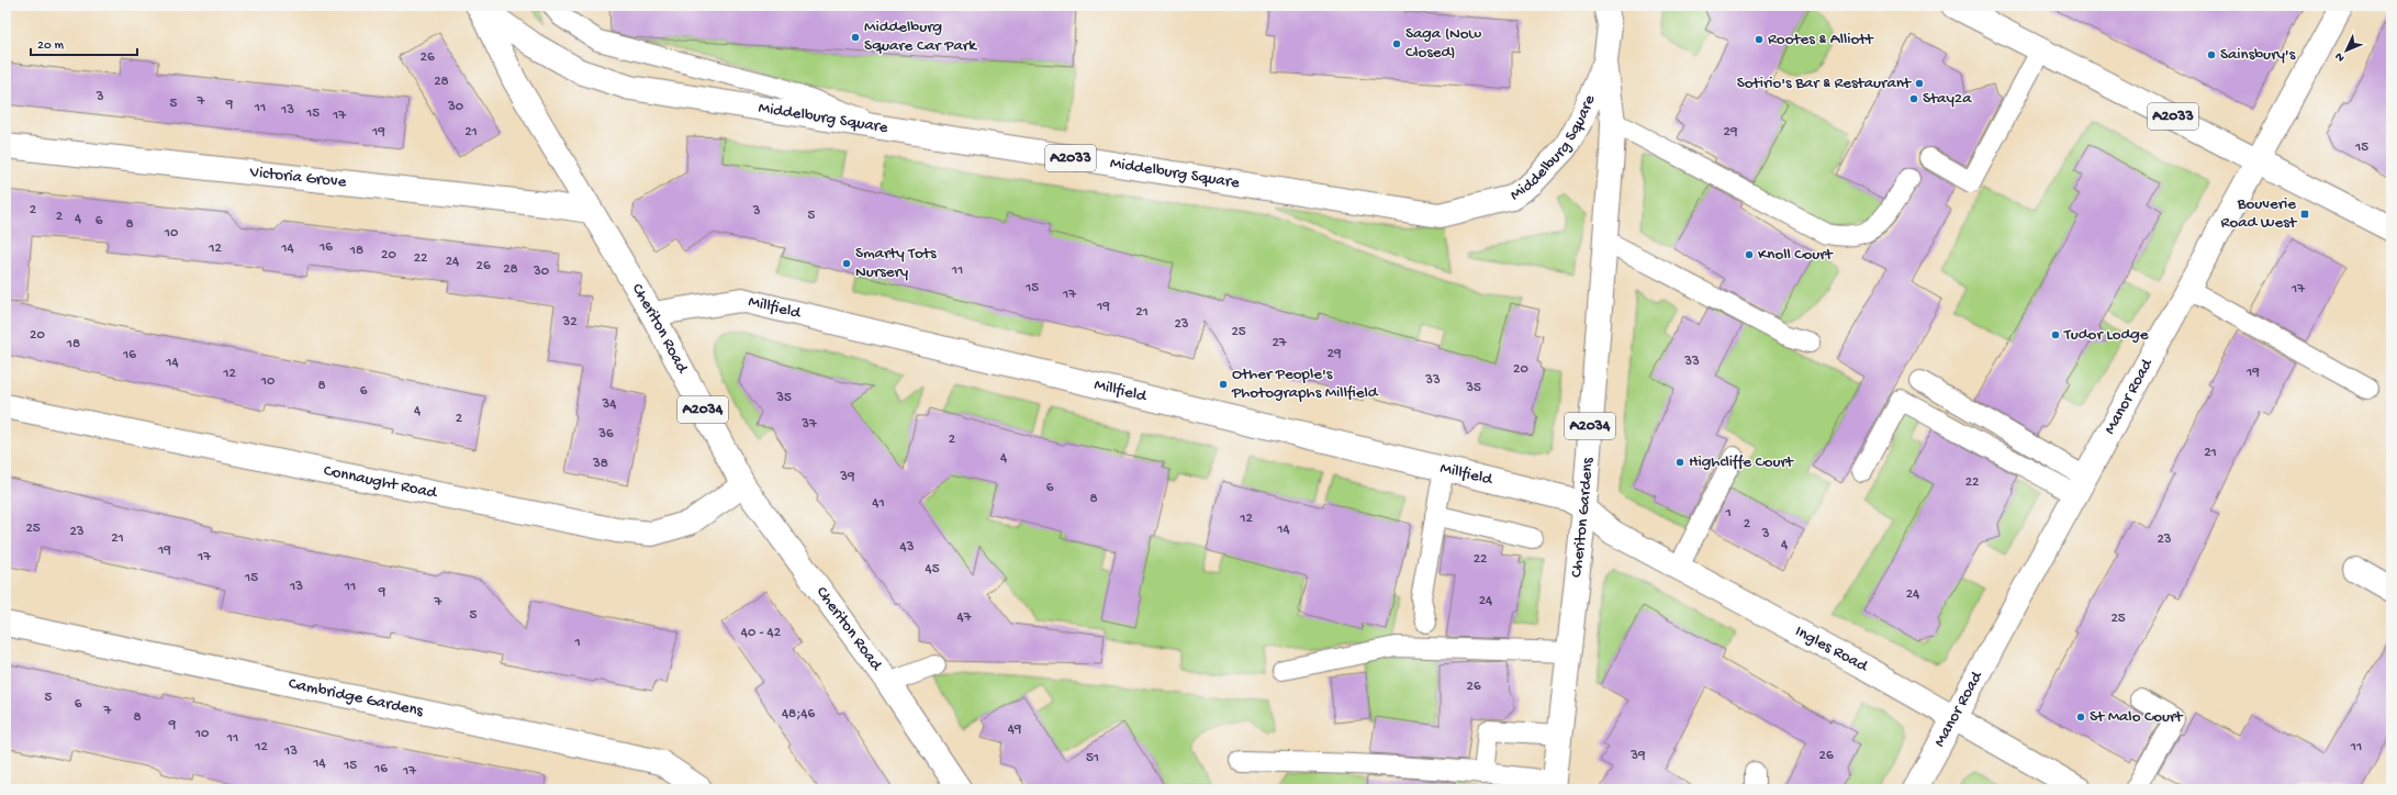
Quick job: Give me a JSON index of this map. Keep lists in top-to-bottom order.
{
  "streets": {
    "street": [
      "A2033",
      "Middelburg Square",
      "Victoria Grove",
      "Millfield",
      "Cheriton Road",
      "Manor Road",
      "A2034",
      "Connaught Road",
      "Cheriton Gardens",
      "Ingles Road",
      "Cambridge Gardens"
    ]
  },
  "crossings": [
    ["A2033", "Manor Road"],
    ["Middelburg Square", "Cheriton Road"],
    ["Middelburg Square", "Cheriton Gardens"],
    ["Victoria Grove", "Cheriton Road"],
    ["Millfield", "Cheriton Road"],
    ["Millfield", "Cheriton Gardens"],
    ["Millfield", "Ingles Road"],
    ["Cheriton Road", "Connaught Road"],
    ["Manor Road", "Ingles Road"],
    ["Cheriton Gardens", "Ingles Road"]
  ],
  "places": {
    "other": [
      "Middelburg Square Car Park",
      "Rootes & Alliott",
      "Saga (Now Closed)",
      "Sainsbury's",
      "Sotirio's Bar & Restaurant",
      "Stay2a",
      "Knoll Court",
      "Smarty Tots Nursery",
      "Tudor Lodge",
      "Other People's Photographs Millfield",
      "Highcliffe Court",
      "St Malo Court"
    ],
    "transit": ["Bouverie Road West"]
  },
  "house_numbers": [
    "26",
    "28",
    "3",
    "7",
    "5",
    "9",
    "30",
    "11",
    "13",
    "15",
    "17",
    "19",
    "21",
    "29",
    "15",
    "2",
    "3",
    "5",
    "2",
    "4",
    "6",
    "8",
    "10",
    "16",
    "12",
    "14",
    "18",
    "20",
    "22",
    "24",
    "26",
    "28",
    "11",
    "30",
    "15",
    "17",
    "17",
    "19",
    "21",
    "32",
    "23",
    "25",
    "20",
    "27",
    "18",
    "29",
    "16",
    "33",
    "14",
    "20",
    "19",
    "12",
    "33",
    "10",
    "8",
    "35",
    "6",
    "35",
    "34",
    "4",
    "2",
    "37",
    "36",
    "2",
    "21",
    "4",
    "38",
    "39",
    "22",
    "6",
    "8",
    "41",
    "1",
    "12",
    "2",
    "25",
    "14",
    "23",
    "3",
    "21",
    "23",
    "4",
    "43",
    "19",
    "17",
    "22",
    "45",
    "15",
    "13",
    "11",
    "9",
    "24",
    "24",
    "7",
    "5",
    "47",
    "25",
    "40 - 42",
    "1",
    "26",
    "5",
    "6",
    "7",
    "48;46",
    "8",
    "9",
    "49",
    "10",
    "11",
    "12",
    "11",
    "13",
    "39",
    "26",
    "51",
    "14",
    "15",
    "16",
    "17"
  ],
  "scale_bar": "20 m",
  "north": "bottom left"
}
